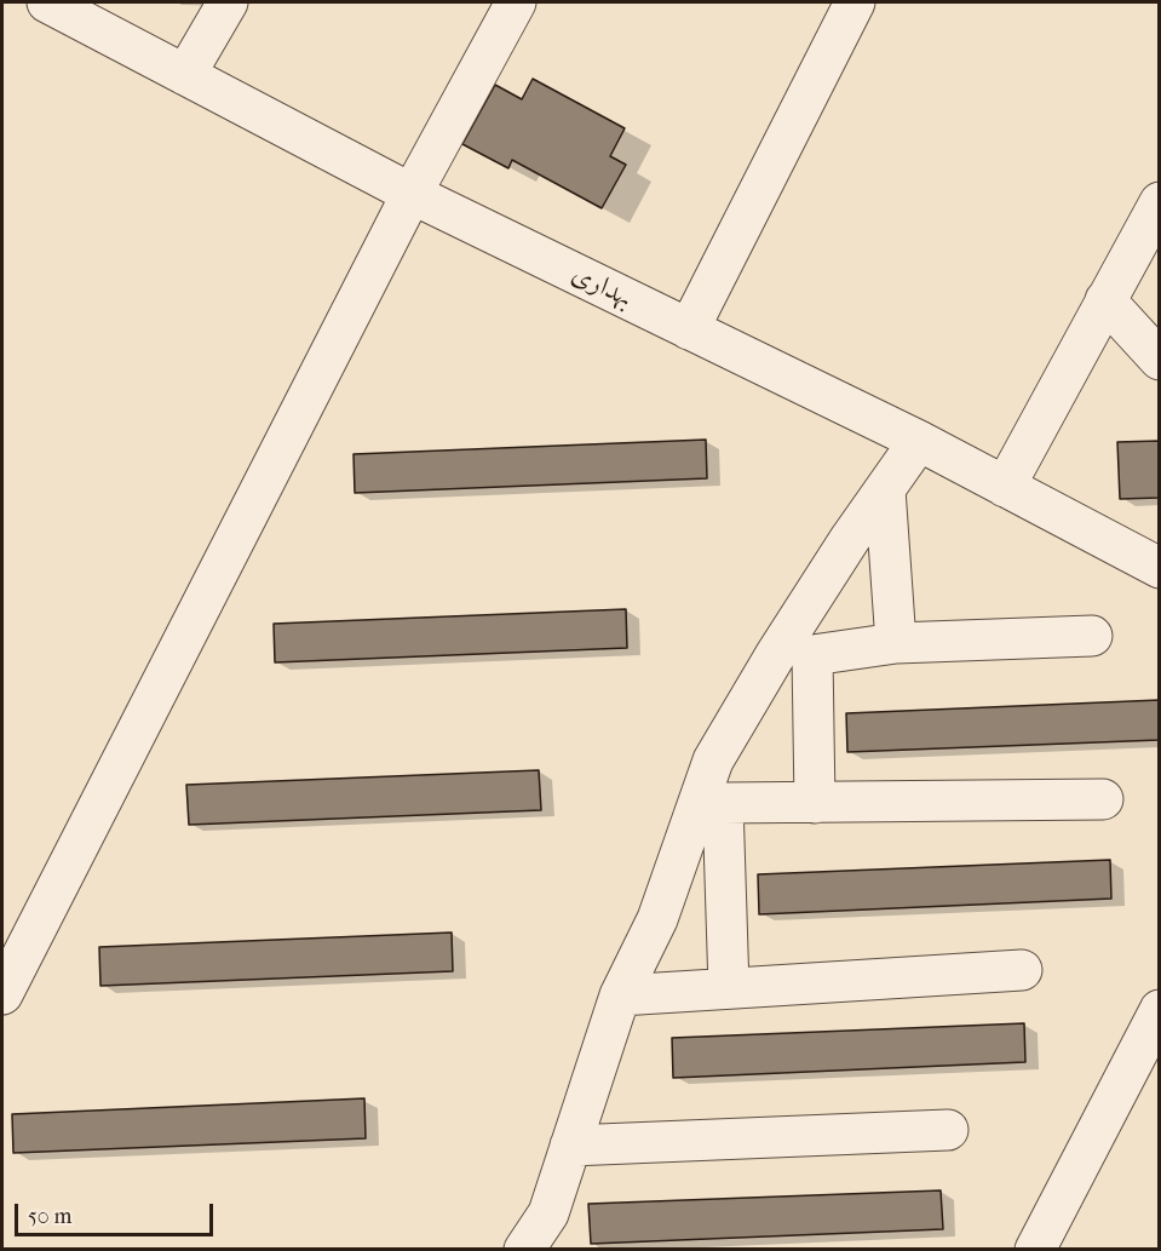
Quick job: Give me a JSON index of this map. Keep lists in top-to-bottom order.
{
  "streets": {
    "street": ["بهداری"]
  },
  "scale_bar": "50 m"
}
